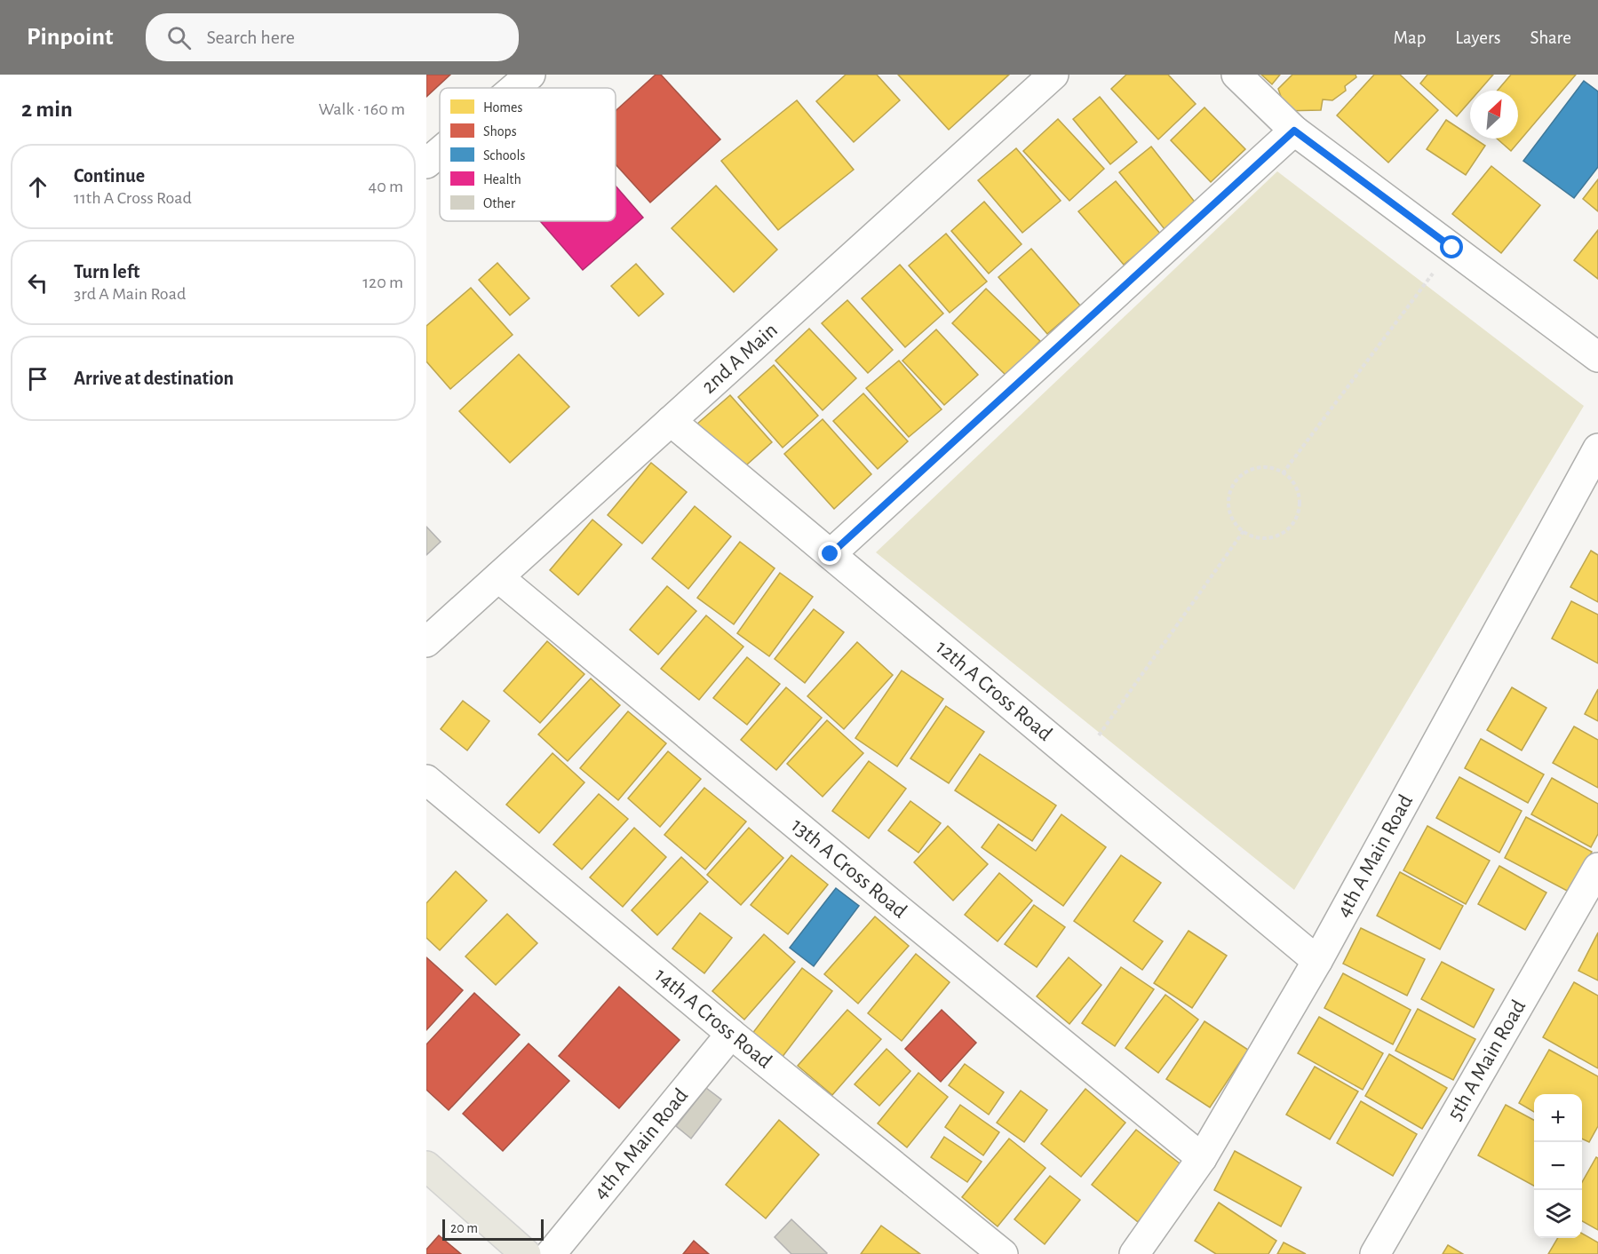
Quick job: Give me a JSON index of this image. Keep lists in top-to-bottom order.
{
  "streets": {
    "street": [
      "2nd A Main",
      "12th A Cross Road",
      "4th A Main Road",
      "13th A Cross Road",
      "14th A Cross Road",
      "5th A Main Road"
    ]
  },
  "crossings": [
    ["2nd A Main", "12th A Cross Road"],
    ["2nd A Main", "13th A Cross Road"],
    ["12th A Cross Road", "4th A Main Road"],
    ["4th A Main Road", "13th A Cross Road"],
    ["4th A Main Road", "14th A Cross Road"]
  ],
  "legend": [
    "Homes",
    "Shops",
    "Schools",
    "Health",
    "Other"
  ],
  "scale_bar": "20 m",
  "north": "top right",
  "page": {
    "header": "Pinpoint",
    "search": "Search here",
    "nav": ["Map", "Layers", "Share"],
    "heading": ["2 min", "Walk · 160 m"],
    "list": [
      ["Continue", "11th A Cross Road", "40 m"],
      ["Turn left", "3rd A Main Road", "120 m"],
      "Arrive at destination"
    ],
    "map_buttons": ["+", "−"],
    "scale": "20 m"
  }
}
